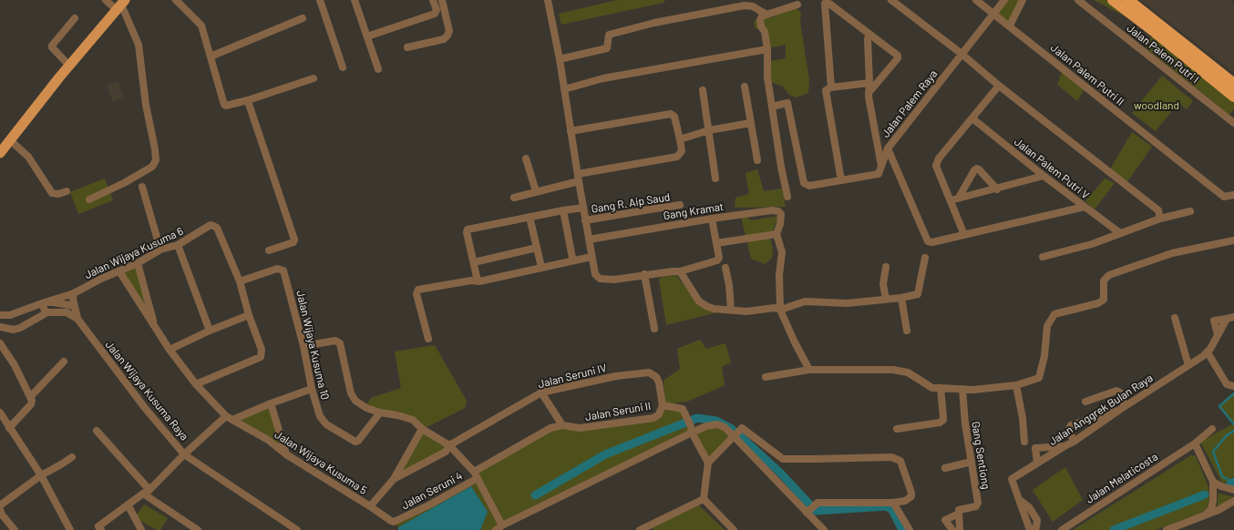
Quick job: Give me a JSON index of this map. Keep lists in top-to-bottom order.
{
  "streets": {
    "street": [
      "Jalan Palem Putri I",
      "Jalan Palem Putri II",
      "Jalan Palem Raya",
      "Jalan Palem Putri V",
      "Gang R. Aip Saud",
      "Gang Kramat",
      "Jalan Wijaya Kusuma 6",
      "Jalan Wijaya Kusuma 10",
      "Jalan Seruni IV",
      "Jalan Wijaya Kusuma Raya",
      "Jalan Anggrek Bulan Raya",
      "Jalan Seruni II",
      "Gang Sentiong",
      "Jalan Wijaya Kusuma 5",
      "Jalan Melaticosta",
      "Jalan Seruni 4"
    ]
  },
  "crossings": [
    ["Jalan Palem Putri II", "Jalan Palem Raya"],
    ["Jalan Wijaya Kusuma 6", "Jalan Wijaya Kusuma 10"],
    ["Jalan Wijaya Kusuma 6", "Jalan Wijaya Kusuma Raya"],
    ["Jalan Wijaya Kusuma 6", "Jalan Wijaya Kusuma 5"],
    ["Jalan Seruni IV", "Jalan Seruni II"],
    ["Jalan Seruni II", "Jalan Seruni 4"],
    ["Jalan Wijaya Kusuma 5", "Jalan Seruni 4"]
  ],
  "parks": ["woodland"]
}
